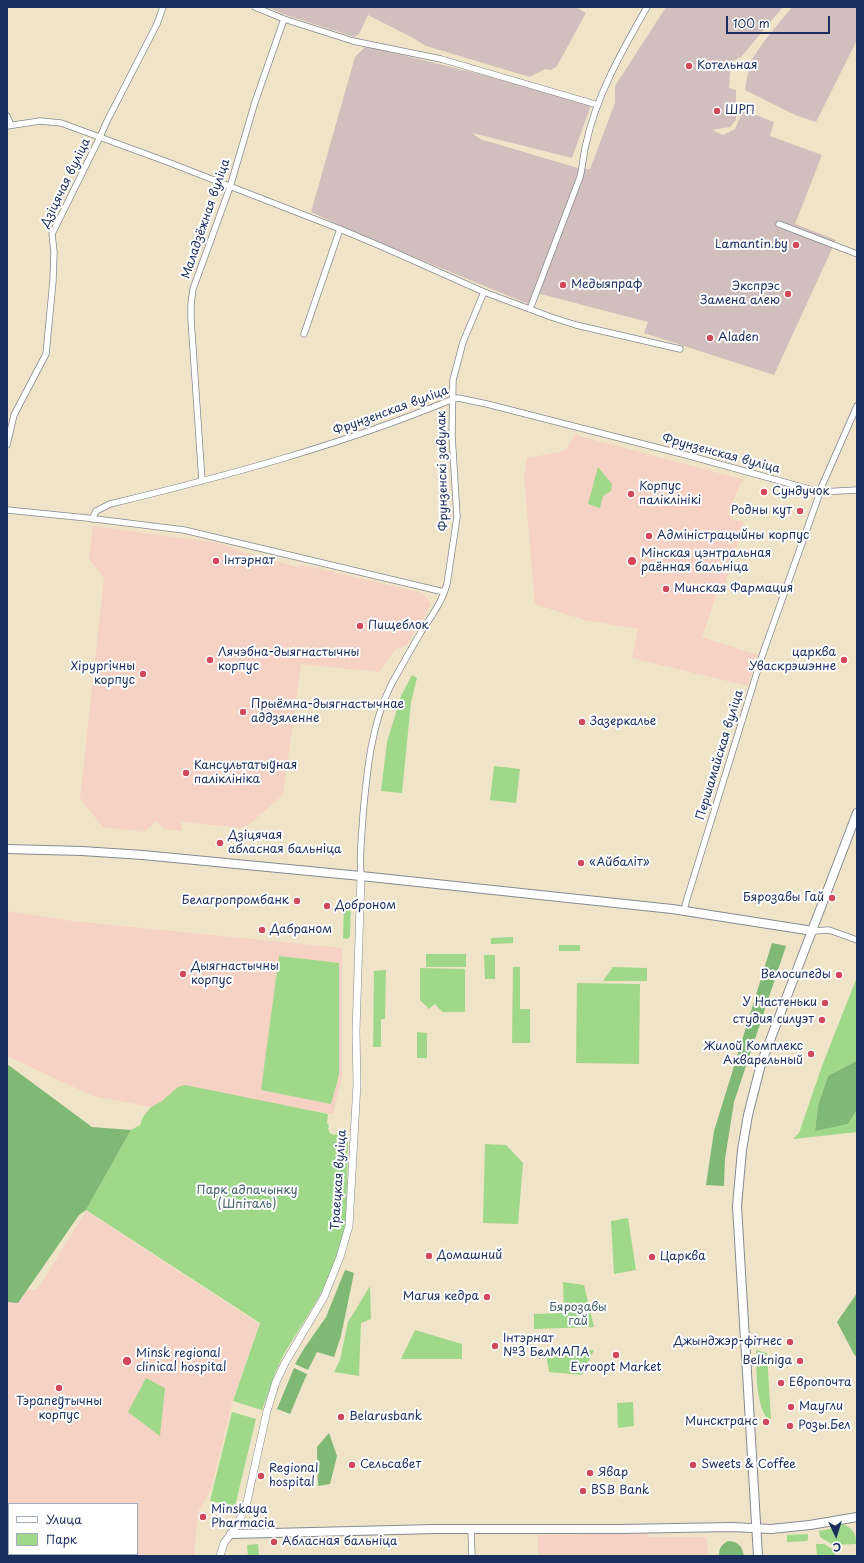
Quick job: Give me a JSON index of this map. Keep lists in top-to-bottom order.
{
  "streets": {
    "street": [
      "Дзіцячая вуліца",
      "Маладзёжная вуліца",
      "Фрунзенская вуліца",
      "Фрунзенскі завулак",
      "Першамайская вуліца",
      "Траецкая вуліца"
    ]
  },
  "crossings": [
    ["Маладзёжная вуліца", "Фрунзенская вуліца"],
    ["Фрунзенская вуліца", "Фрунзенскі завулак"],
    ["Фрунзенская вуліца", "Першамайская вуліца"],
    ["Фрунзенскі завулак", "Траецкая вуліца"]
  ],
  "parks": ["Парк адпачынку (Шпіталь)", "Бярозавы гай"],
  "places": [
    "Котельная",
    "ШРП",
    "Lamantin.by",
    "Медыяпраф",
    "Экспрэс Замена алею",
    "Aladen",
    "Сундучок",
    "Корпус паліклінікі",
    "Родны кут",
    "Адміністрацыйны корпус",
    "Інтэрнат",
    "Мінская цэнтральная раённая бальніца",
    "Минская Фармация",
    "Пищеблок",
    "Лячэбна-дыягнастычны корпус",
    "царква Уваскрэшэнне",
    "Хірургічны корпус",
    "Прыёмна-дыягнастычнае аддзяленне",
    "Зазеркалье",
    "Кансультатыўная паліклініка",
    "Дзіцячая абласная бальніца",
    "«Айбаліт»",
    "Бярозавы Гай",
    "Белагропромбанк",
    "Доброном",
    "Дабраном",
    "Дыягнастычны корпус",
    "Велосипеды",
    "У Настеньки",
    "студия силуэт",
    "Жилой Комплекс Акварельный",
    "Домашний",
    "Царква",
    "Магия кедра",
    "Джынджэр-фітнес",
    "Інтэрнат №3 БелМАПА",
    "Evroopt Market",
    "Minsk regional clinical hospital",
    "Belkniga",
    "Европочта",
    "Тэрапеўтычны корпус",
    "Маугли",
    "Belarusbank",
    "Минсктранс",
    "Розы.Бел",
    "Сельсавет",
    "Sweets & Coffee",
    "Явар",
    "Regional hospital",
    "BSB Bank",
    "Minskaya Pharmacia",
    "Абласная бальніца"
  ],
  "legend": ["Улица", "Парк"],
  "scale_bar": "100 m",
  "north": "bottom"
}
